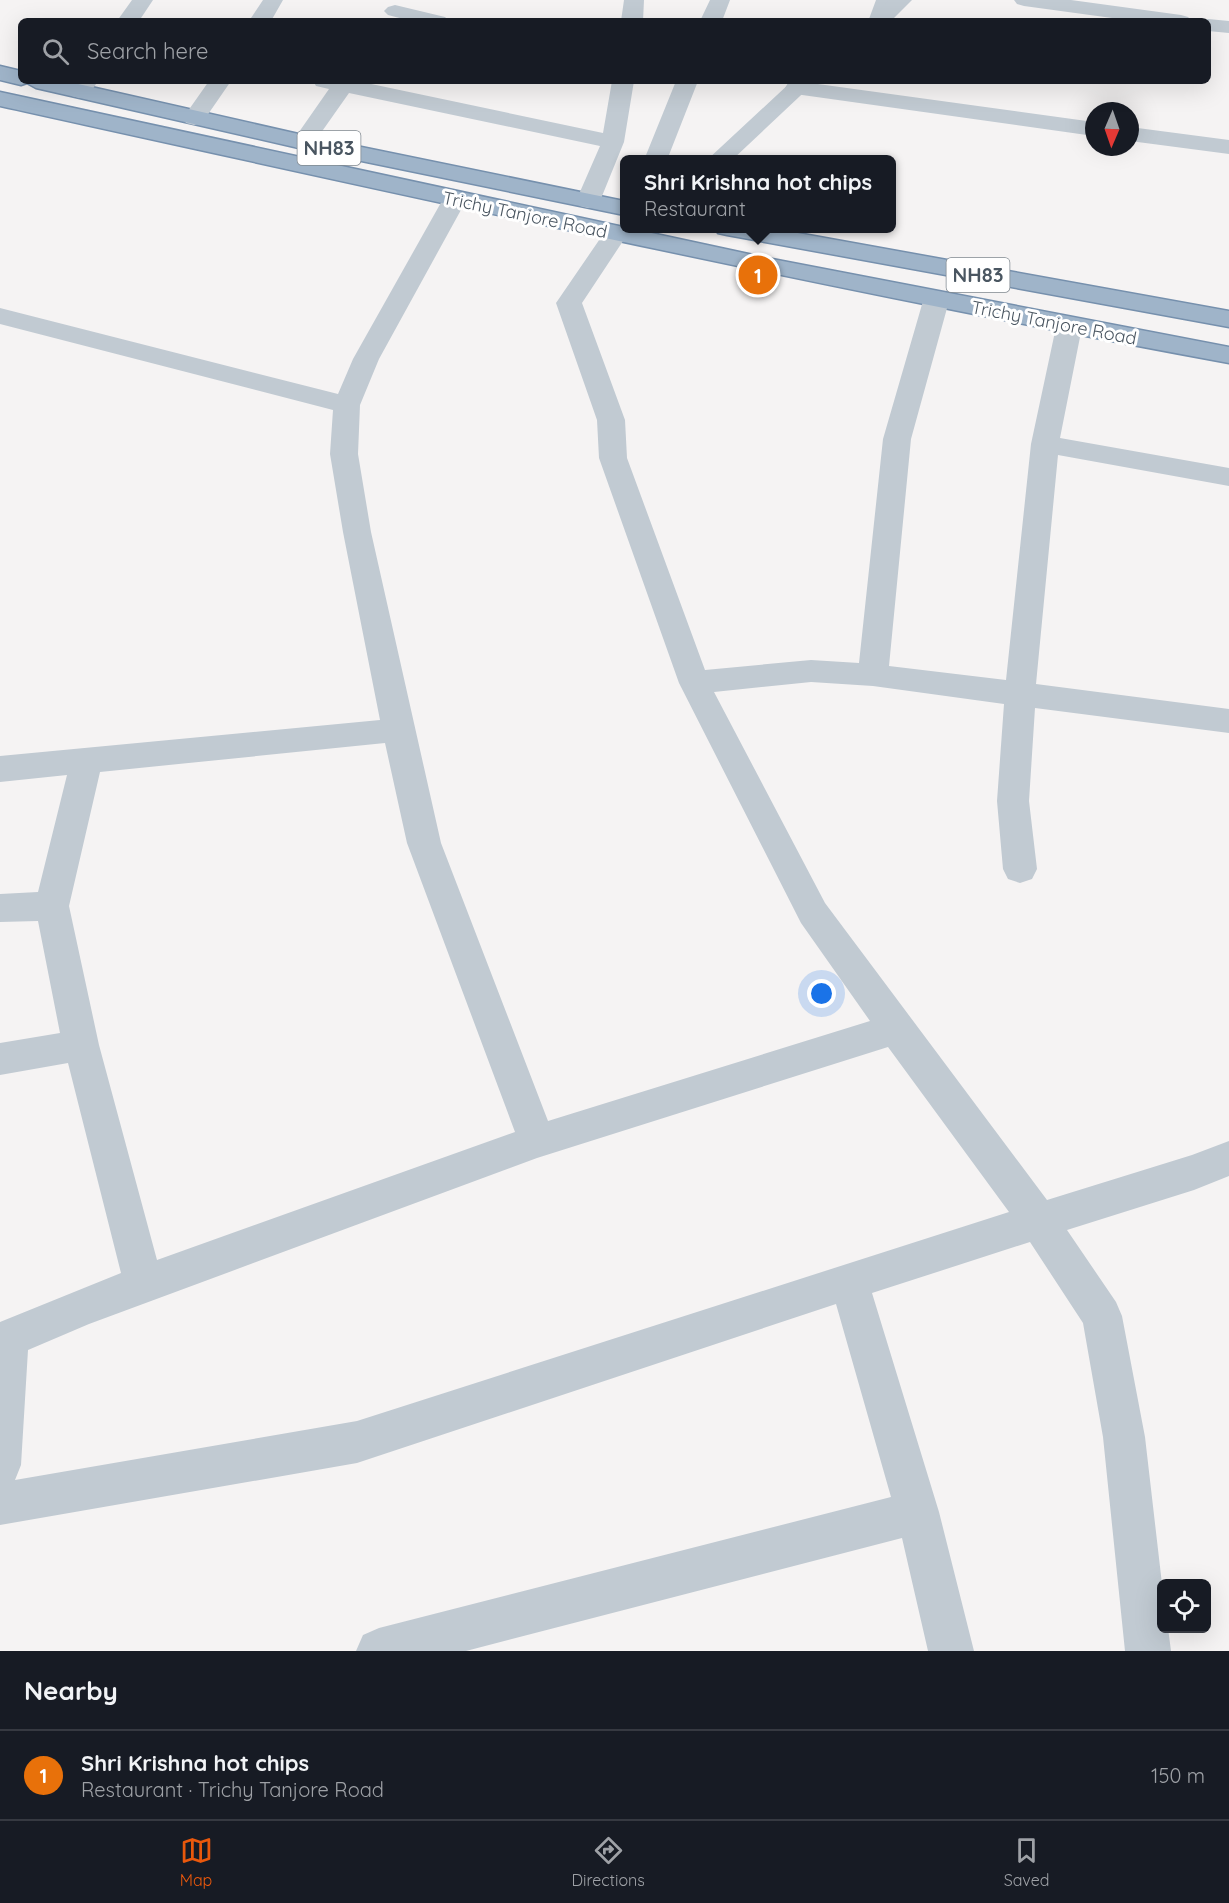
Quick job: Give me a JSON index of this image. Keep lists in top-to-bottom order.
{
  "streets": {
    "highway": ["NH83", "Trichy Tanjore Road"]
  },
  "north": "bottom",
  "page": {
    "search": "Search here",
    "popup": ["Shri Krishna hot chips", "Restaurant"],
    "pins": "1",
    "heading": "Nearby",
    "list": [
      {
        "mark": "1",
        "name": "Shri Krishna hot chips",
        "note": "Restaurant · Trichy Tanjore Road",
        "value": "150 m"
      }
    ],
    "nav": ["Map", "Directions", "Saved"]
  }
}
